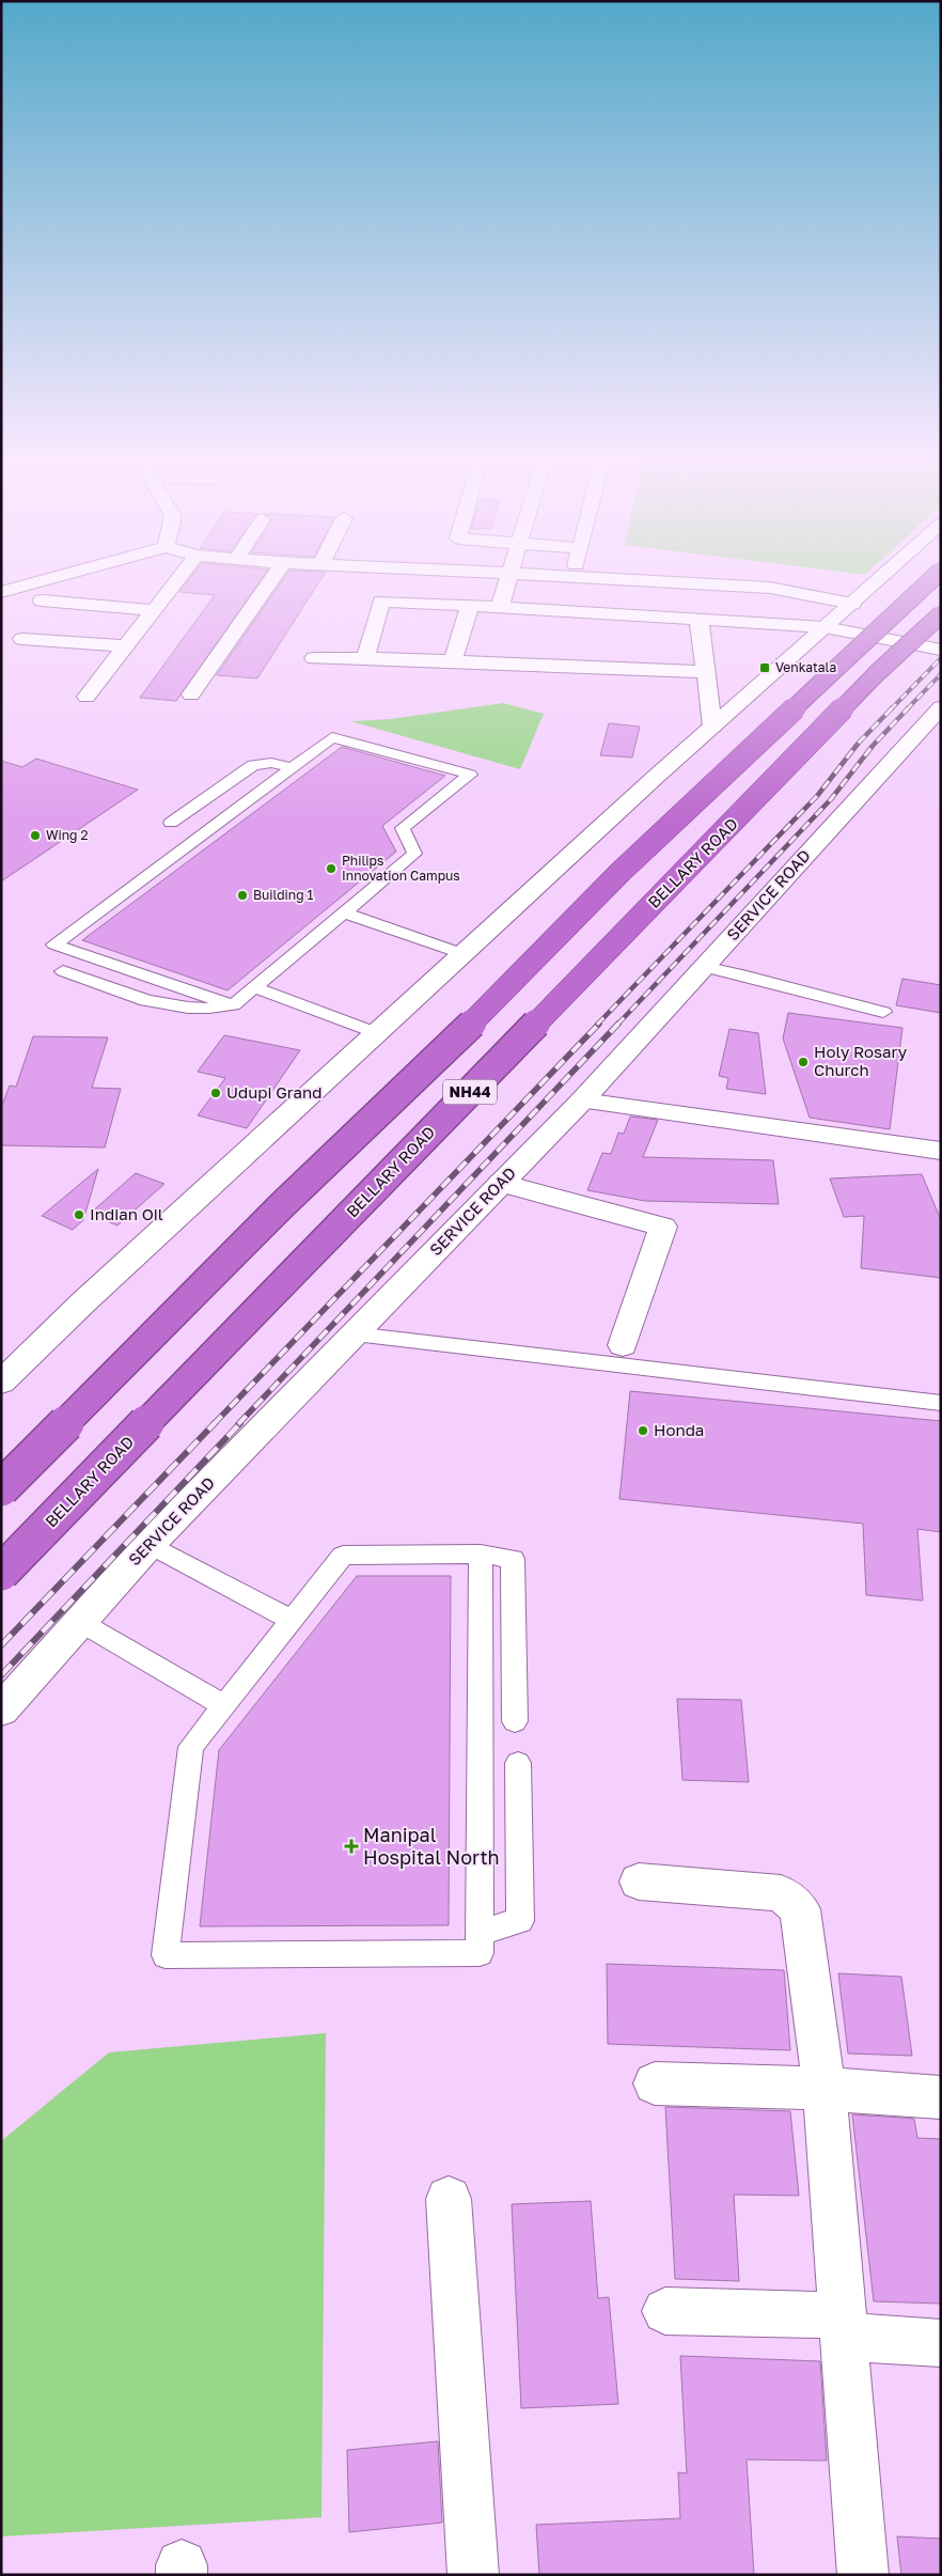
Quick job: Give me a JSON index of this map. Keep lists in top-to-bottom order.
{
  "streets": {
    "highway": ["BELLARY ROAD", "NH44"],
    "street": ["SERVICE ROAD"]
  },
  "places": {
    "transit": ["Venkatala"],
    "other": [
      "Wing 2",
      "Philips Innovation Campus",
      "Building 1",
      "Holy Rosary Church",
      "Udupi Grand",
      "Indian Oil",
      "Honda"
    ],
    "health": ["Manipal Hospital North"]
  }
}
